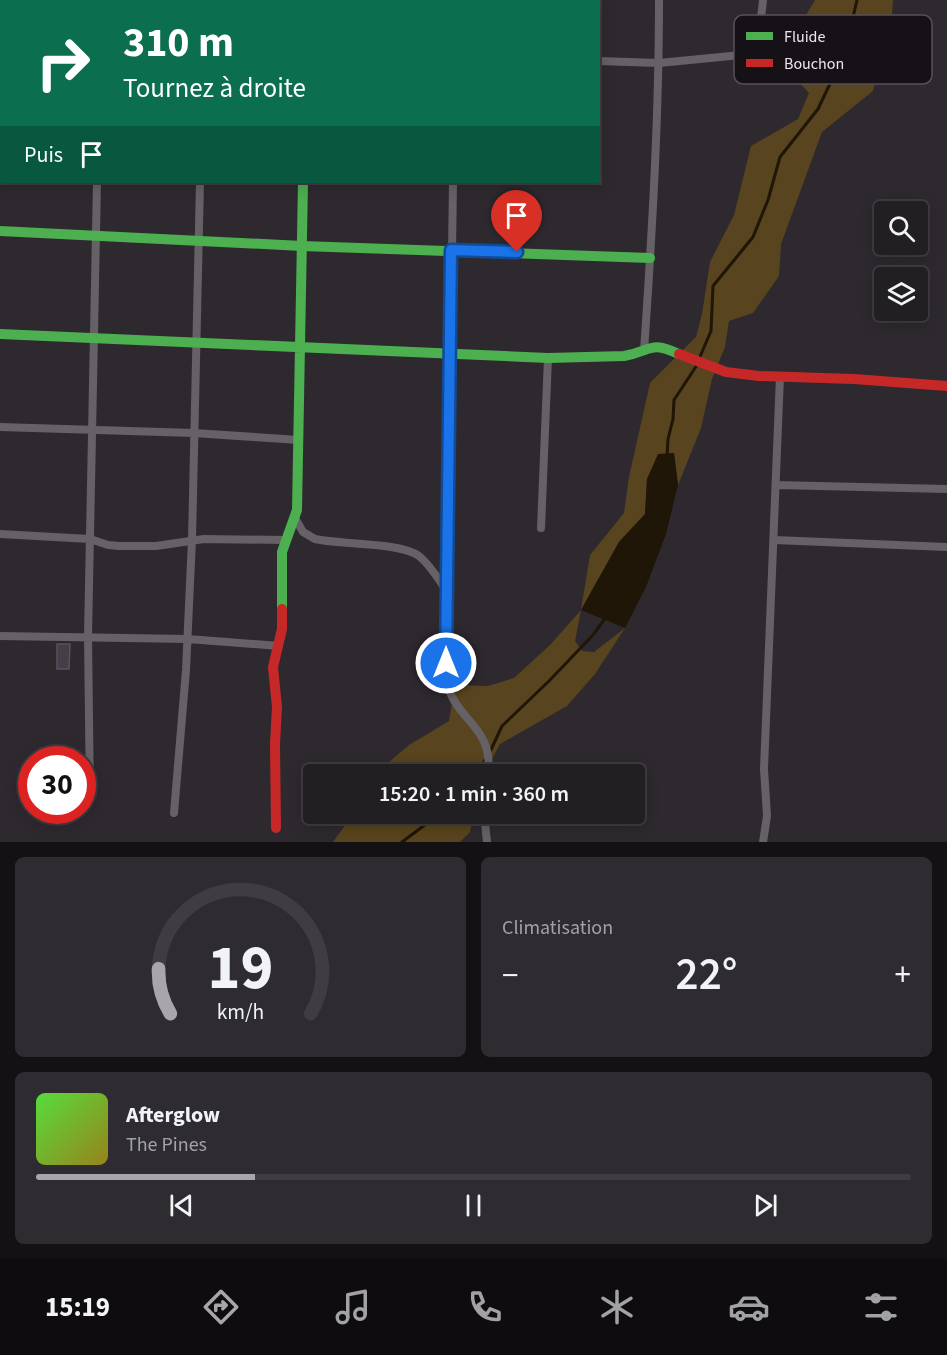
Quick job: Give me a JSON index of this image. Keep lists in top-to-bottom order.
{
  "legend": ["Fluide", "Bouchon"],
  "page": {
    "turn": ["310 m", "Tournez à droite"],
    "then": "Puis",
    "limit": "30",
    "trip": "15:20 · 1 min · 360 m",
    "tile": "Climatisation",
    "heat": ["−", "22°", "+"],
    "song": ["Afterglow", "The Pines"],
    "tabs": "15:19",
    "gauge": ["19", "km/h"]
  }
}
